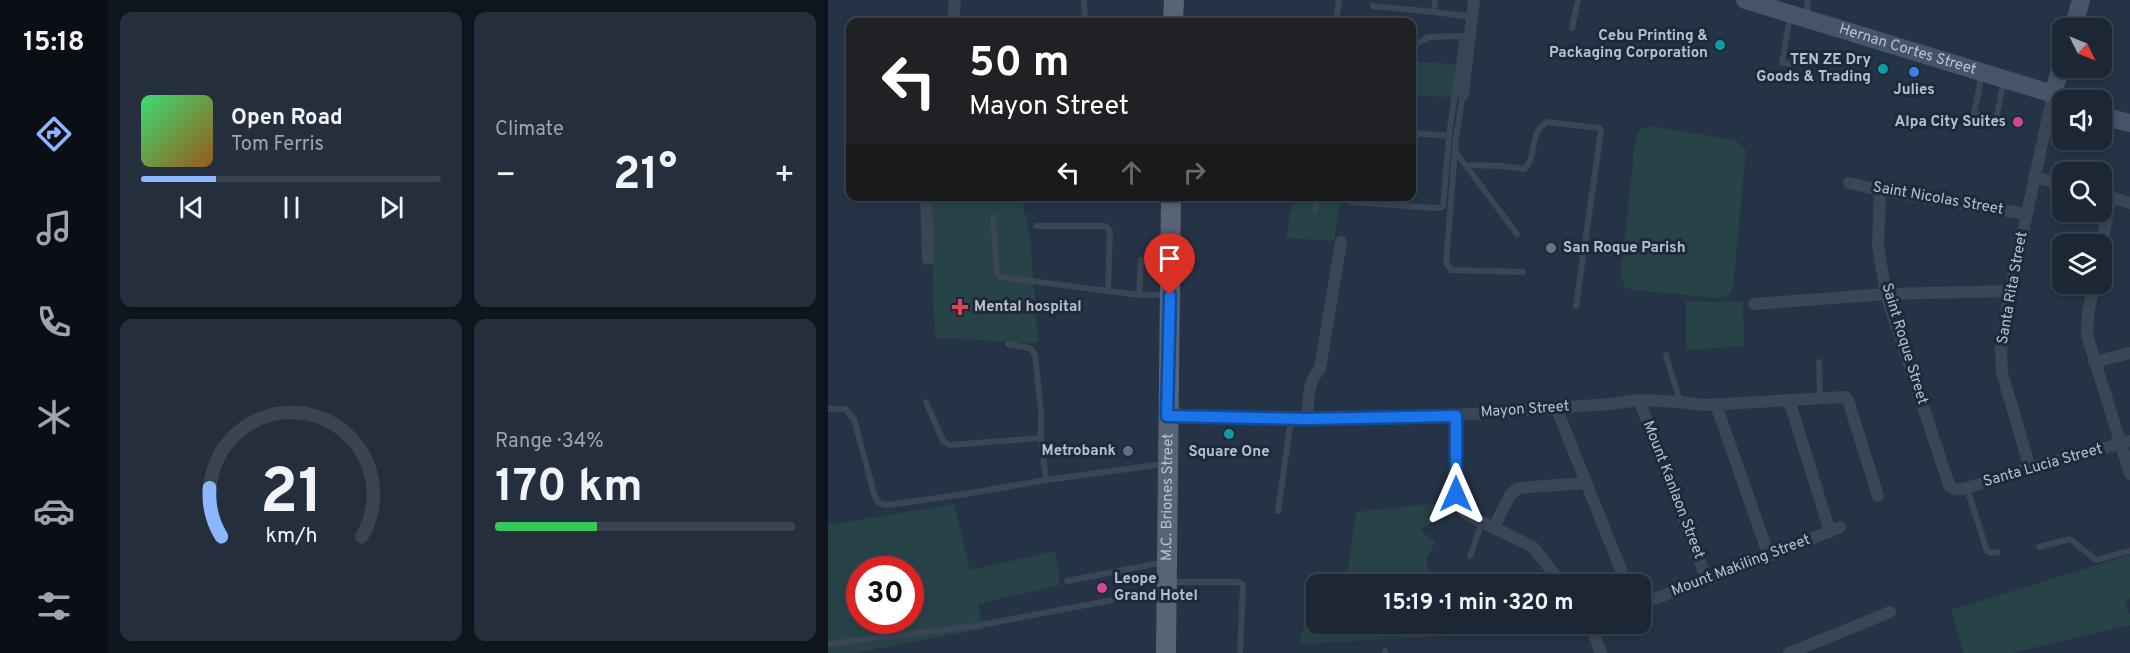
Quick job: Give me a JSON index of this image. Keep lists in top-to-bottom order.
{
  "streets": {
    "main road": ["Hernan Cortes Street", "M.C. Briones Street"],
    "street": [
      "Saint Nicolas Street",
      "Santa Rita Street",
      "Saint Roque Street",
      "Mayon Street",
      "Santa Lucia Street",
      "Mount Kanlaon Street",
      "Mount Makiling Street"
    ]
  },
  "crossings": [
    ["Saint Nicolas Street", "Santa Rita Street"],
    ["Saint Nicolas Street", "Saint Roque Street"],
    ["Santa Rita Street", "Santa Lucia Street"],
    ["Saint Roque Street", "Santa Lucia Street"],
    ["Mayon Street", "Mount Kanlaon Street"],
    ["Mayon Street", "M.C. Briones Street"],
    ["Mayon Street", "Mount Makiling Street"],
    ["Mount Kanlaon Street", "Mount Makiling Street"]
  ],
  "places": {
    "other": [
      "Cebu Printing & Packaging Corporation",
      "TEN ZE Dry Goods & Trading",
      "Julies",
      "Alpa City Suites",
      "San Roque Parish",
      "Square One",
      "Metrobank",
      "Leope Grand Hotel"
    ],
    "health": ["Mental hospital"]
  },
  "north": "bottom right",
  "page": {
    "tabs": "15:18",
    "tile": [
      "Climate",
      ["Range · 34%", "170 km"]
    ],
    "turn": ["50 m", "Mayon Street"],
    "song": ["Open Road", "Tom Ferris"],
    "heat": ["−", "21°", "+"],
    "limit": "30",
    "trip": "15:19 · 1 min · 320 m",
    "gauge": ["21", "km/h"]
  }
}
